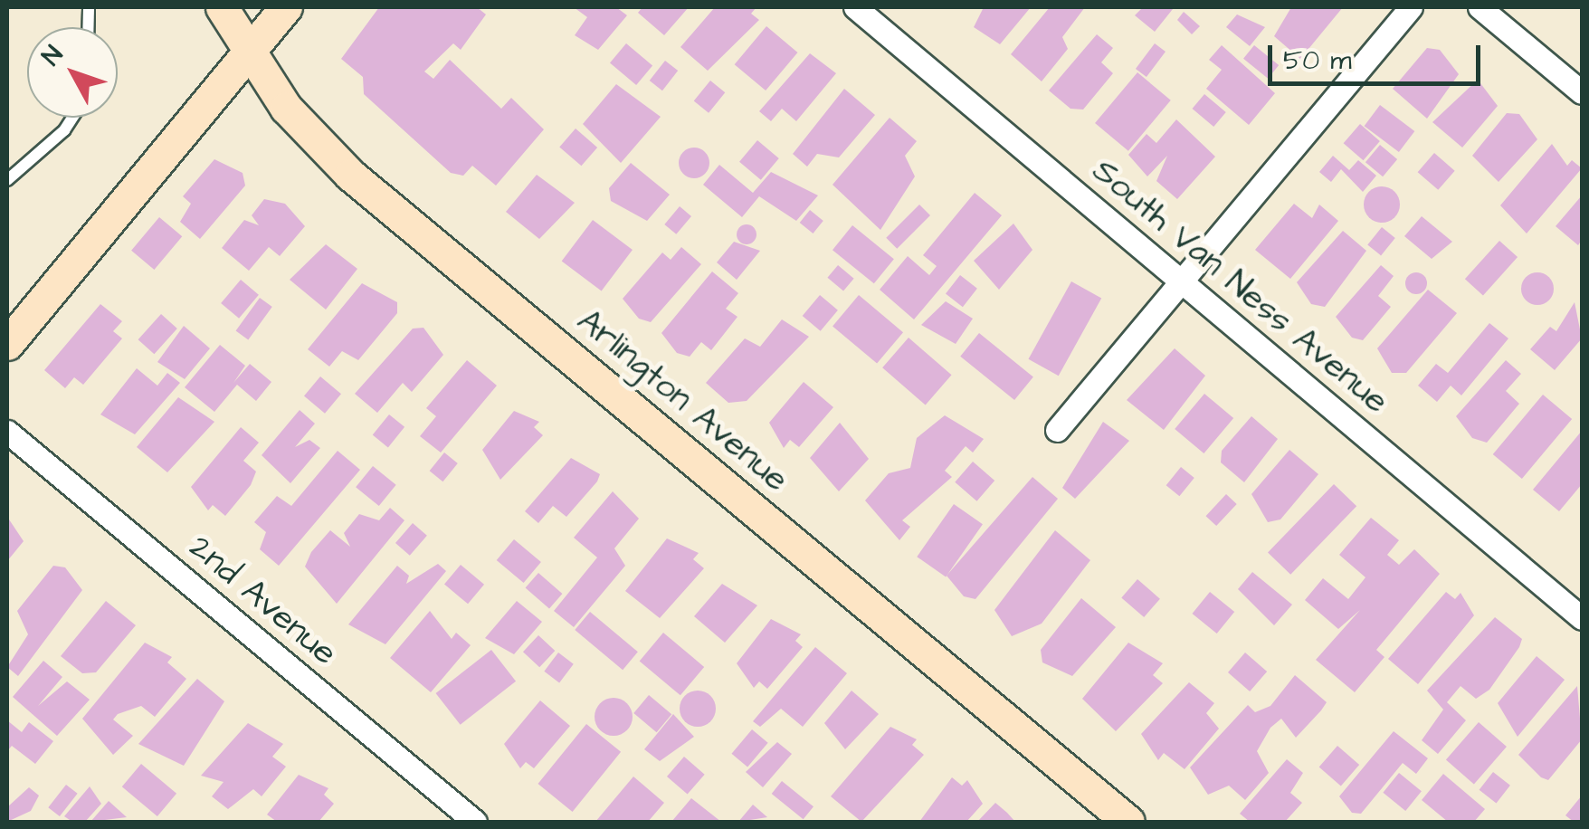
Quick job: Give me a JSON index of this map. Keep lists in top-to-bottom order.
{
  "streets": {
    "main road": ["Arlington Avenue"],
    "street": ["South Van Ness Avenue", "2nd Avenue"]
  },
  "scale_bar": "50 m",
  "north": "top left"
}
